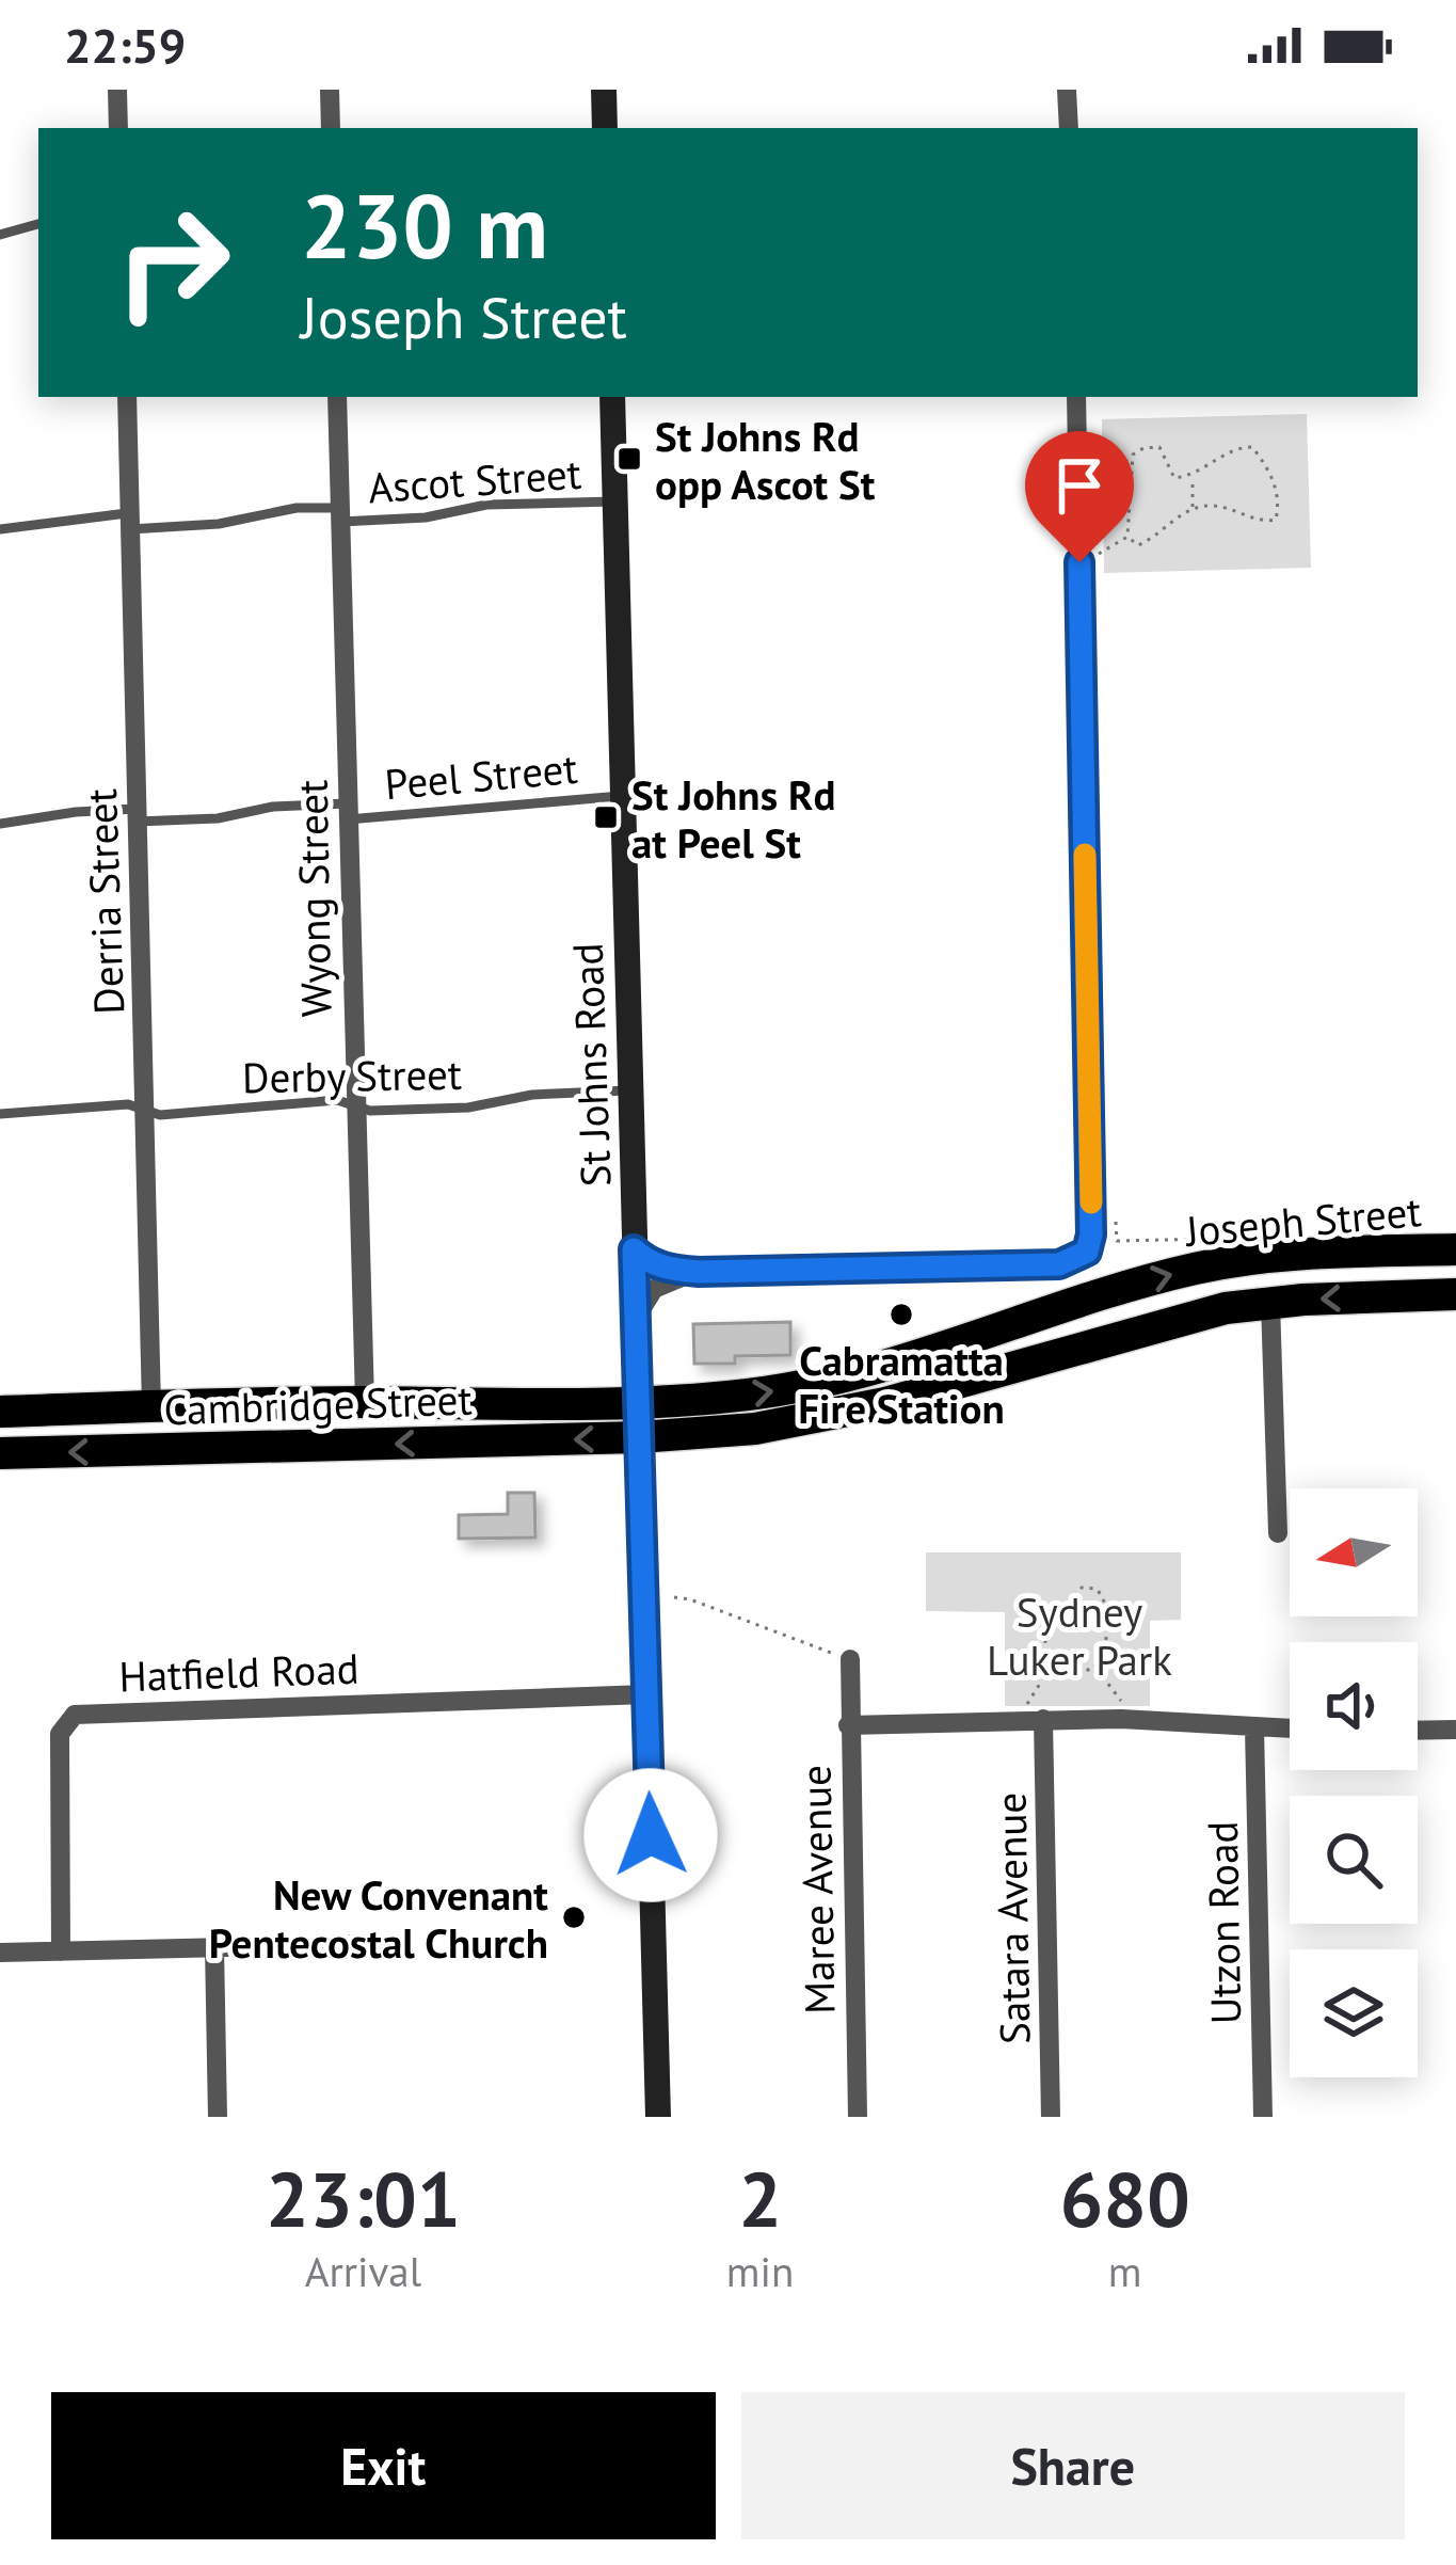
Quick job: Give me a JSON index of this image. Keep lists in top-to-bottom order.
{
  "streets": {
    "highway": ["Joseph Street", "Cambridge Street"],
    "main road": ["St Johns Road"],
    "street": [
      "Wyong Street",
      "Derria Street",
      "Hatfield Road",
      "Maree Avenue",
      "Satara Avenue",
      "Utzon Road"
    ],
    "lane": ["Ascot Street", "Peel Street", "Derby Street"]
  },
  "crossings": [
    ["Ascot Street", "Wyong Street"],
    ["Ascot Street", "Derria Street"],
    ["Ascot Street", "St Johns Road"],
    ["Peel Street", "Wyong Street"],
    ["Peel Street", "Derria Street"],
    ["Peel Street", "St Johns Road"],
    ["Wyong Street", "Derby Street"],
    ["Wyong Street", "Cambridge Street"],
    ["Derria Street", "Derby Street"],
    ["Derria Street", "Cambridge Street"],
    ["St Johns Road", "Derby Street"],
    ["St Johns Road", "Joseph Street"],
    ["St Johns Road", "Cambridge Street"],
    ["St Johns Road", "Hatfield Road"],
    ["Joseph Street", "Cambridge Street"]
  ],
  "parks": ["Sydney Luker Park"],
  "places": {
    "transit": ["St Johns Rd opp Ascot St", "St Johns Rd at Peel St"],
    "other": ["Cabramatta Fire Station", "New Convenant Pentecostal Church"]
  },
  "north": "left",
  "page": {
    "status": "22:59",
    "turn": ["230 m", "Joseph Street"],
    "eta": [
      "23:01",
      "Arrival",
      "2",
      "min",
      "680",
      "m"
    ],
    "buttons": ["Exit", "Share"]
  }
}
